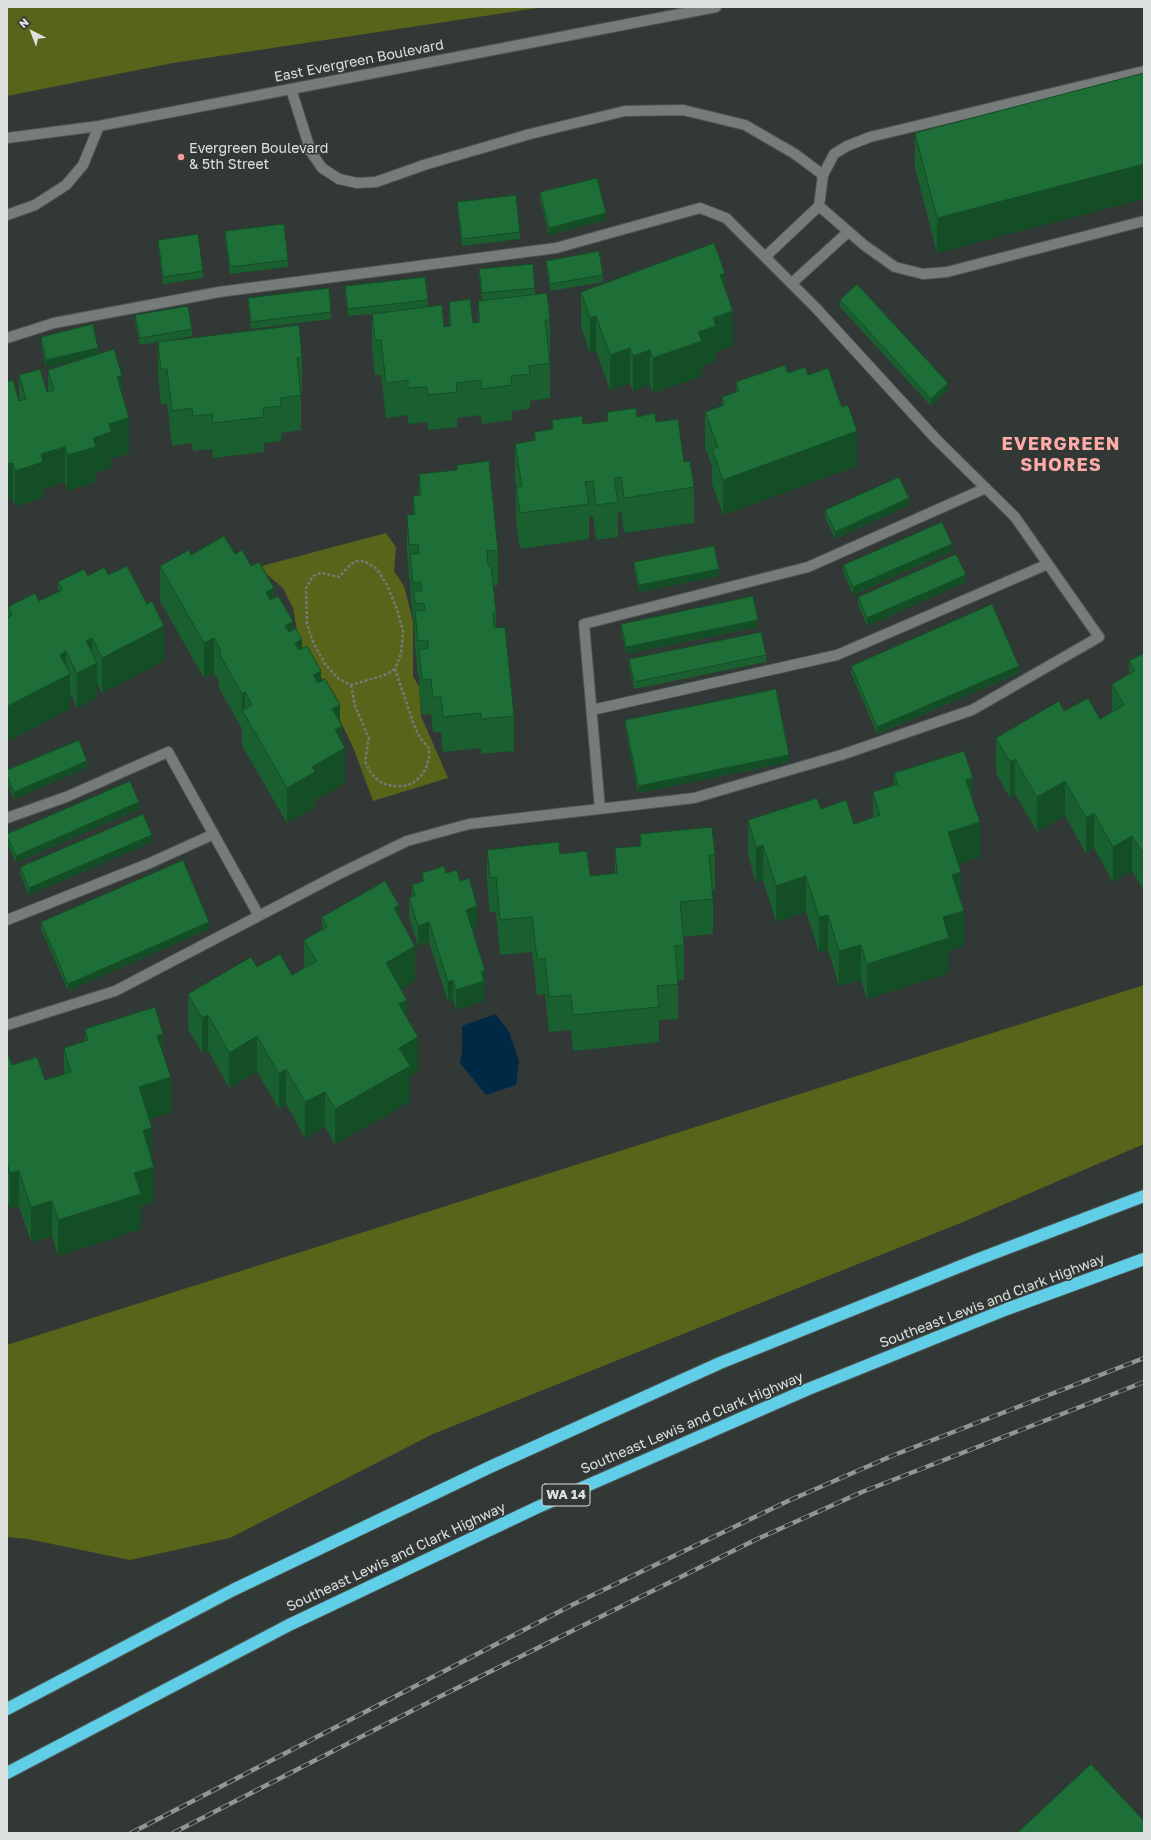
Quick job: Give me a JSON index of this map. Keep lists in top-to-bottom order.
{
  "streets": {
    "highway": ["Southeast Lewis and Clark Highway", "WA 14"],
    "street": ["East Evergreen Boulevard"]
  },
  "districts": ["EVERGREEN SHORES"],
  "places": ["Evergreen Boulevard & 5th Street"],
  "north": "top left"
}
